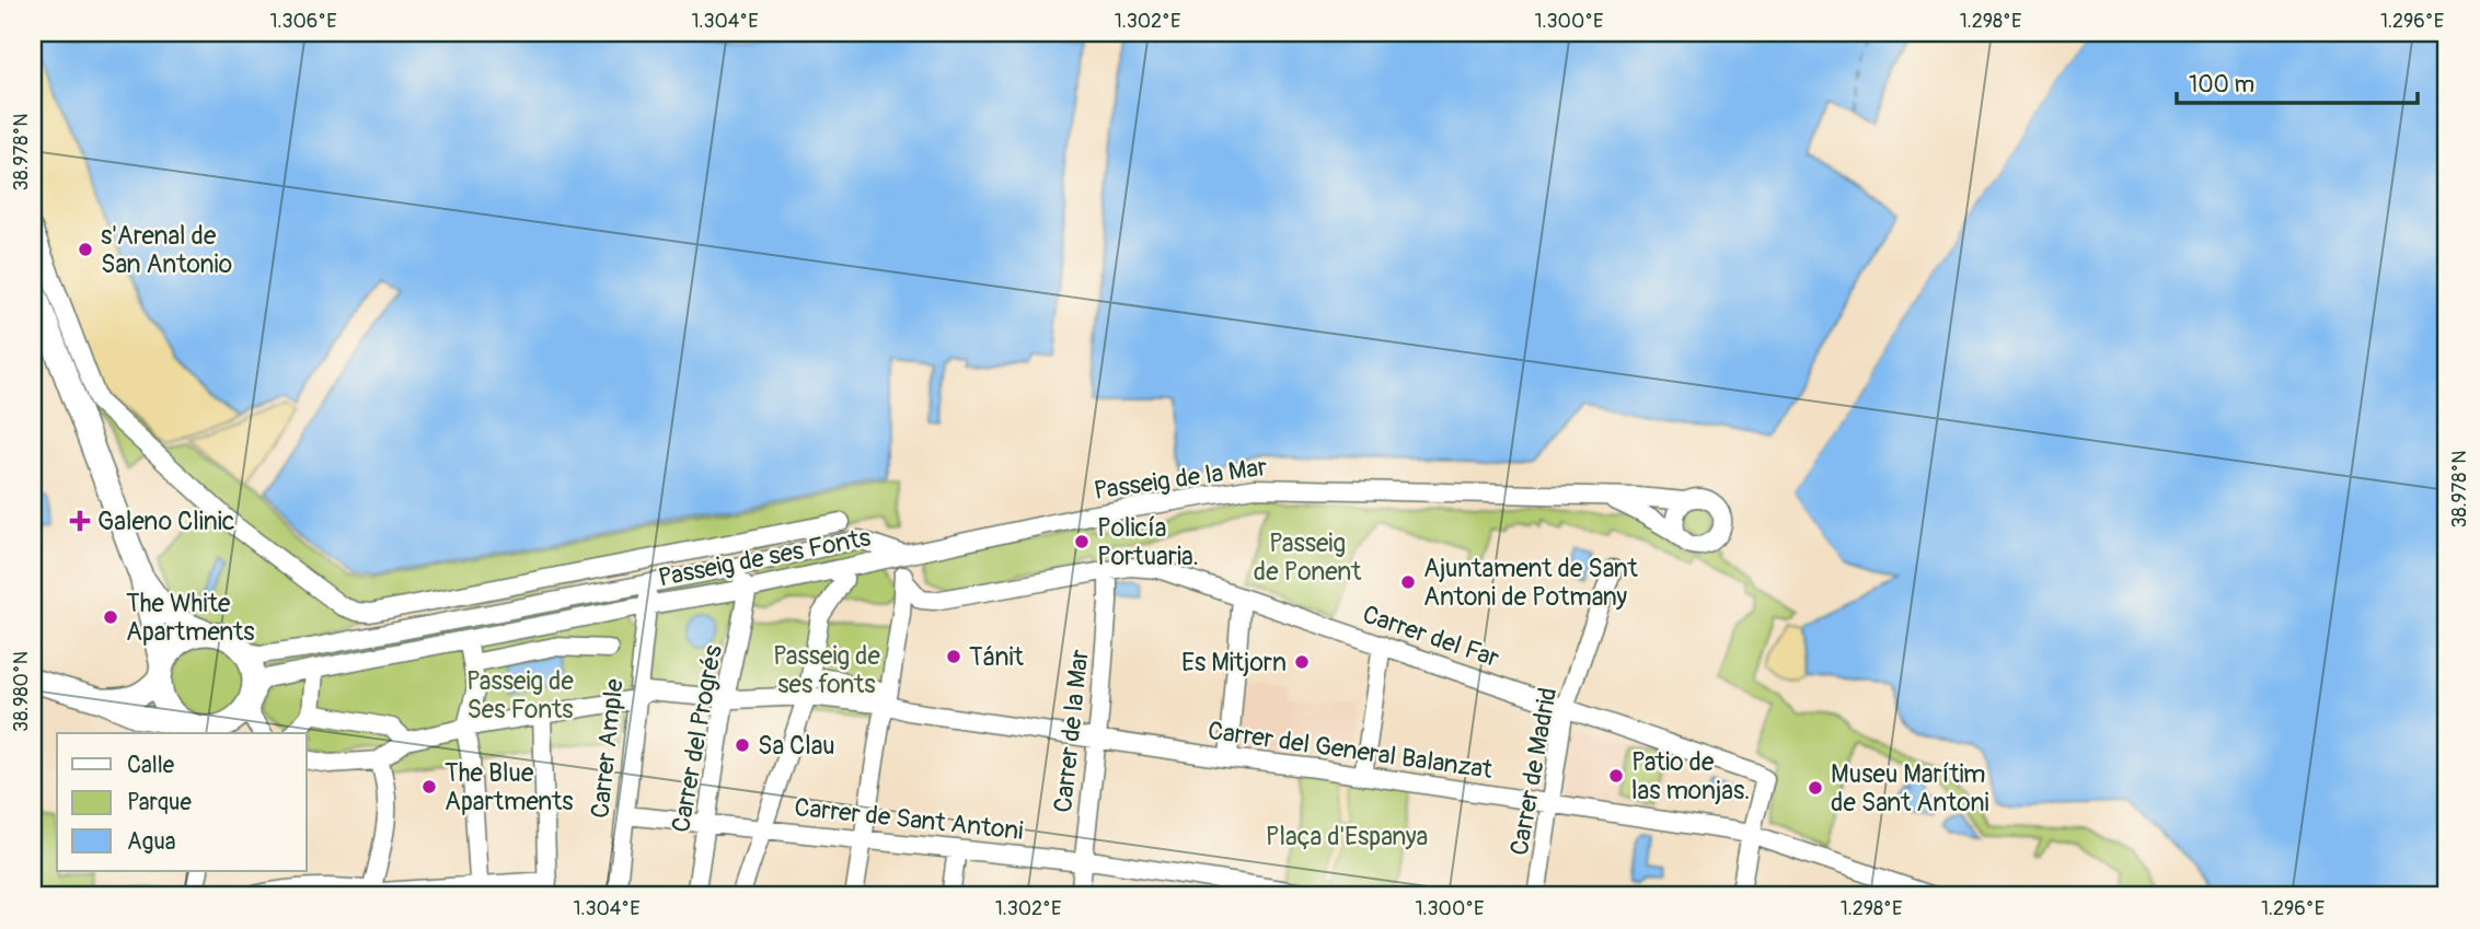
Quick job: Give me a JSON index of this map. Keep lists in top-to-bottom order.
{
  "streets": {
    "street": [
      "Passeig de la Mar",
      "Passeig de ses Fonts",
      "Carrer del Far",
      "Carrer de la Mar",
      "Carrer del Progrés",
      "Carrer Ample",
      "Carrer del General Balanzat",
      "Carrer de Madrid",
      "Carrer de Sant Antoni"
    ]
  },
  "crossings": [
    ["Passeig de la Mar", "Passeig de ses Fonts"],
    ["Passeig de ses Fonts", "Carrer del Progrés"],
    ["Passeig de ses Fonts", "Carrer Ample"],
    ["Carrer del Far", "Carrer de la Mar"],
    ["Carrer del Far", "Carrer del General Balanzat"],
    ["Carrer del Far", "Carrer de Madrid"],
    ["Carrer de la Mar", "Carrer del General Balanzat"],
    ["Carrer de la Mar", "Carrer de Sant Antoni"],
    ["Carrer del Progrés", "Carrer de Sant Antoni"],
    ["Carrer Ample", "Carrer de Sant Antoni"],
    ["Carrer del General Balanzat", "Carrer de Madrid"]
  ],
  "parks": [
    "Passeig de Ponent",
    "Passeig de ses fonts",
    "Passeig de Ses Fonts",
    "Plaça d'Espanya"
  ],
  "places": {
    "other": [
      "s'Arenal de San Antonio",
      "Policía Portuaria.",
      "Ajuntament de Sant Antoni de Potmany",
      "The White Apartments",
      "Tánit",
      "Es Mitjorn",
      "Sa Clau",
      "Patio de las monjas.",
      "The Blue Apartments",
      "Museu Marítim de Sant Antoni"
    ],
    "health": ["Galeno Clinic"]
  },
  "legend": ["Calle", "Parque", "Agua"],
  "scale_bar": "100 m",
  "coordinates": [
    "1.306°E",
    "1.304°E",
    "1.302°E",
    "1.300°E",
    "1.298°E",
    "1.296°E",
    "38.978°N",
    "38.980°N"
  ]
}
